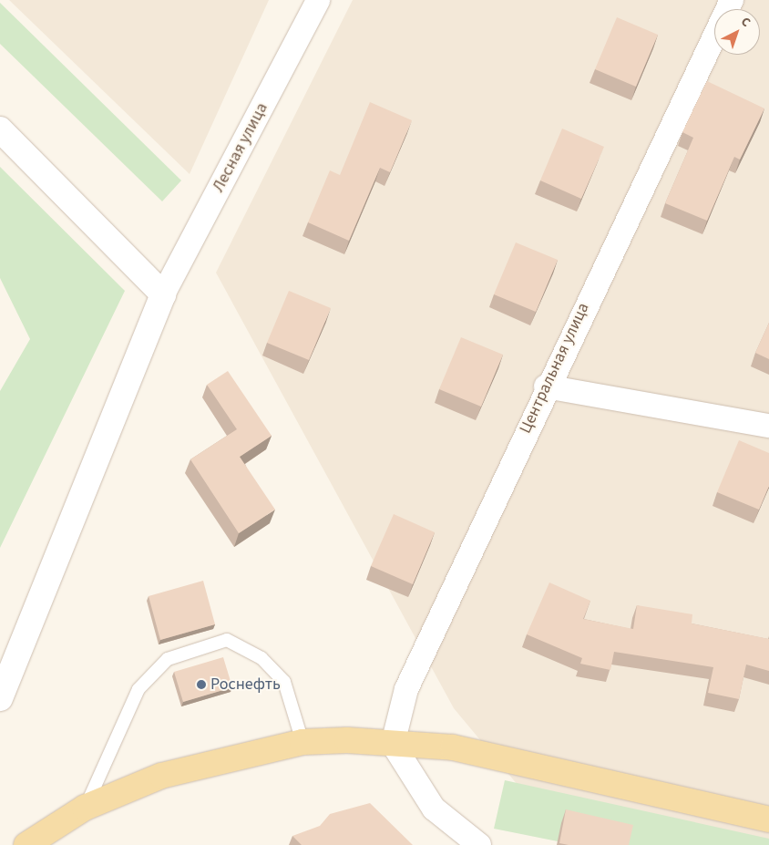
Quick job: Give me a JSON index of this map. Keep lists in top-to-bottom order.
{
  "streets": {
    "street": ["Лесная улица", "Центральная улица"]
  },
  "places": ["Роснефть"],
  "north": "top right"
}
